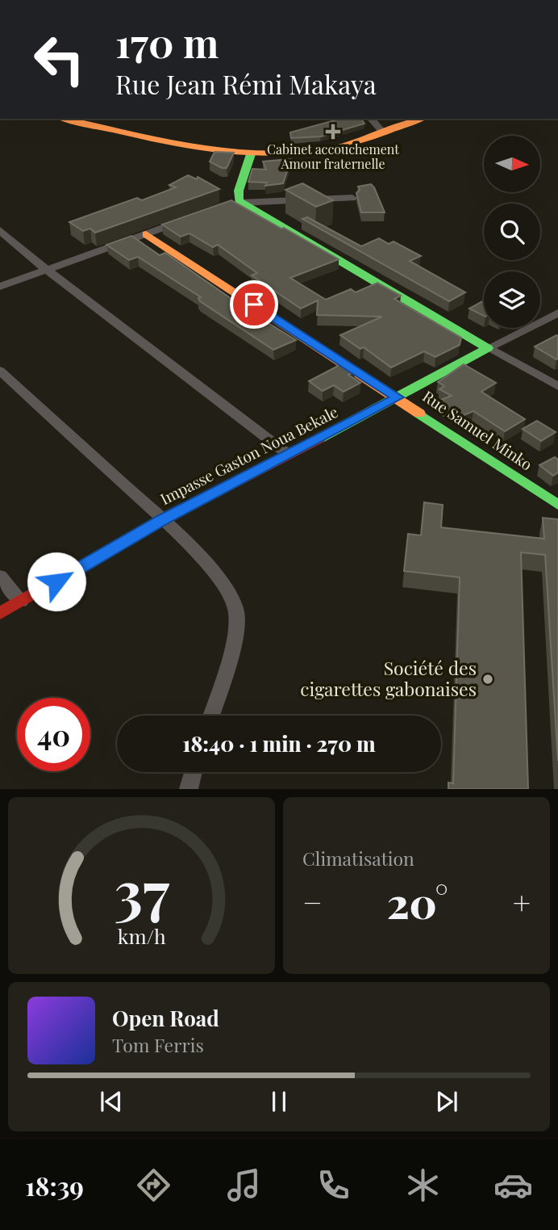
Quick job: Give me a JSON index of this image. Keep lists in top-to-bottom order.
{
  "streets": {
    "street": ["Rue Samuel Minko", "Impasse Gaston Noua Bekale"]
  },
  "crossings": [
    ["Rue Samuel Minko", "Impasse Gaston Noua Bekale"]
  ],
  "places": {
    "health": ["Cabinet accouchement Amour fraternelle"],
    "other": ["Société des cigarettes gabonaises"]
  },
  "north": "right",
  "page": {
    "turn": ["170 m", "Rue Jean Rémi Makaya"],
    "limit": "40",
    "trip": "18:40 · 1 min · 270 m",
    "tile": "Climatisation",
    "heat": ["−", "20°", "+"],
    "song": ["Open Road", "Tom Ferris"],
    "tabs": "18:39",
    "gauge": ["37", "km/h"]
  }
}
